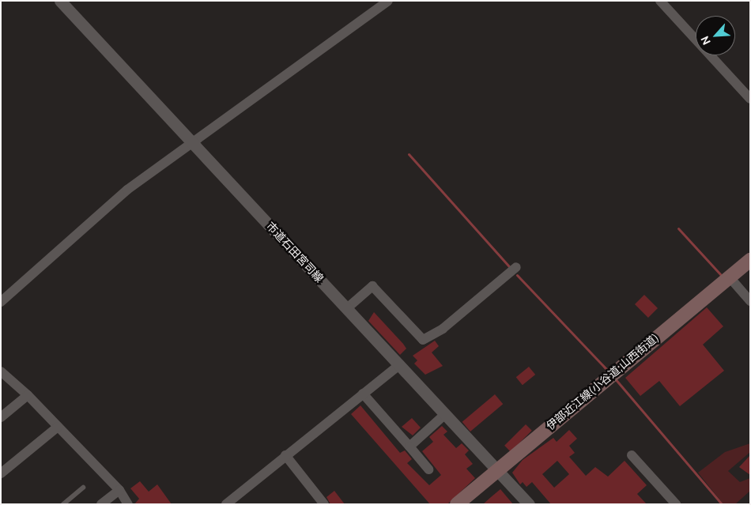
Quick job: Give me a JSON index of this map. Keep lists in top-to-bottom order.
{
  "streets": {
    "main road": ["伊部近江線(小谷道;山西街道)"],
    "street": ["市道石田宮司線"]
  },
  "crossings": [
    ["市道石田宮司線", "伊部近江線(小谷道;山西街道)"]
  ],
  "north": "bottom left"
}
